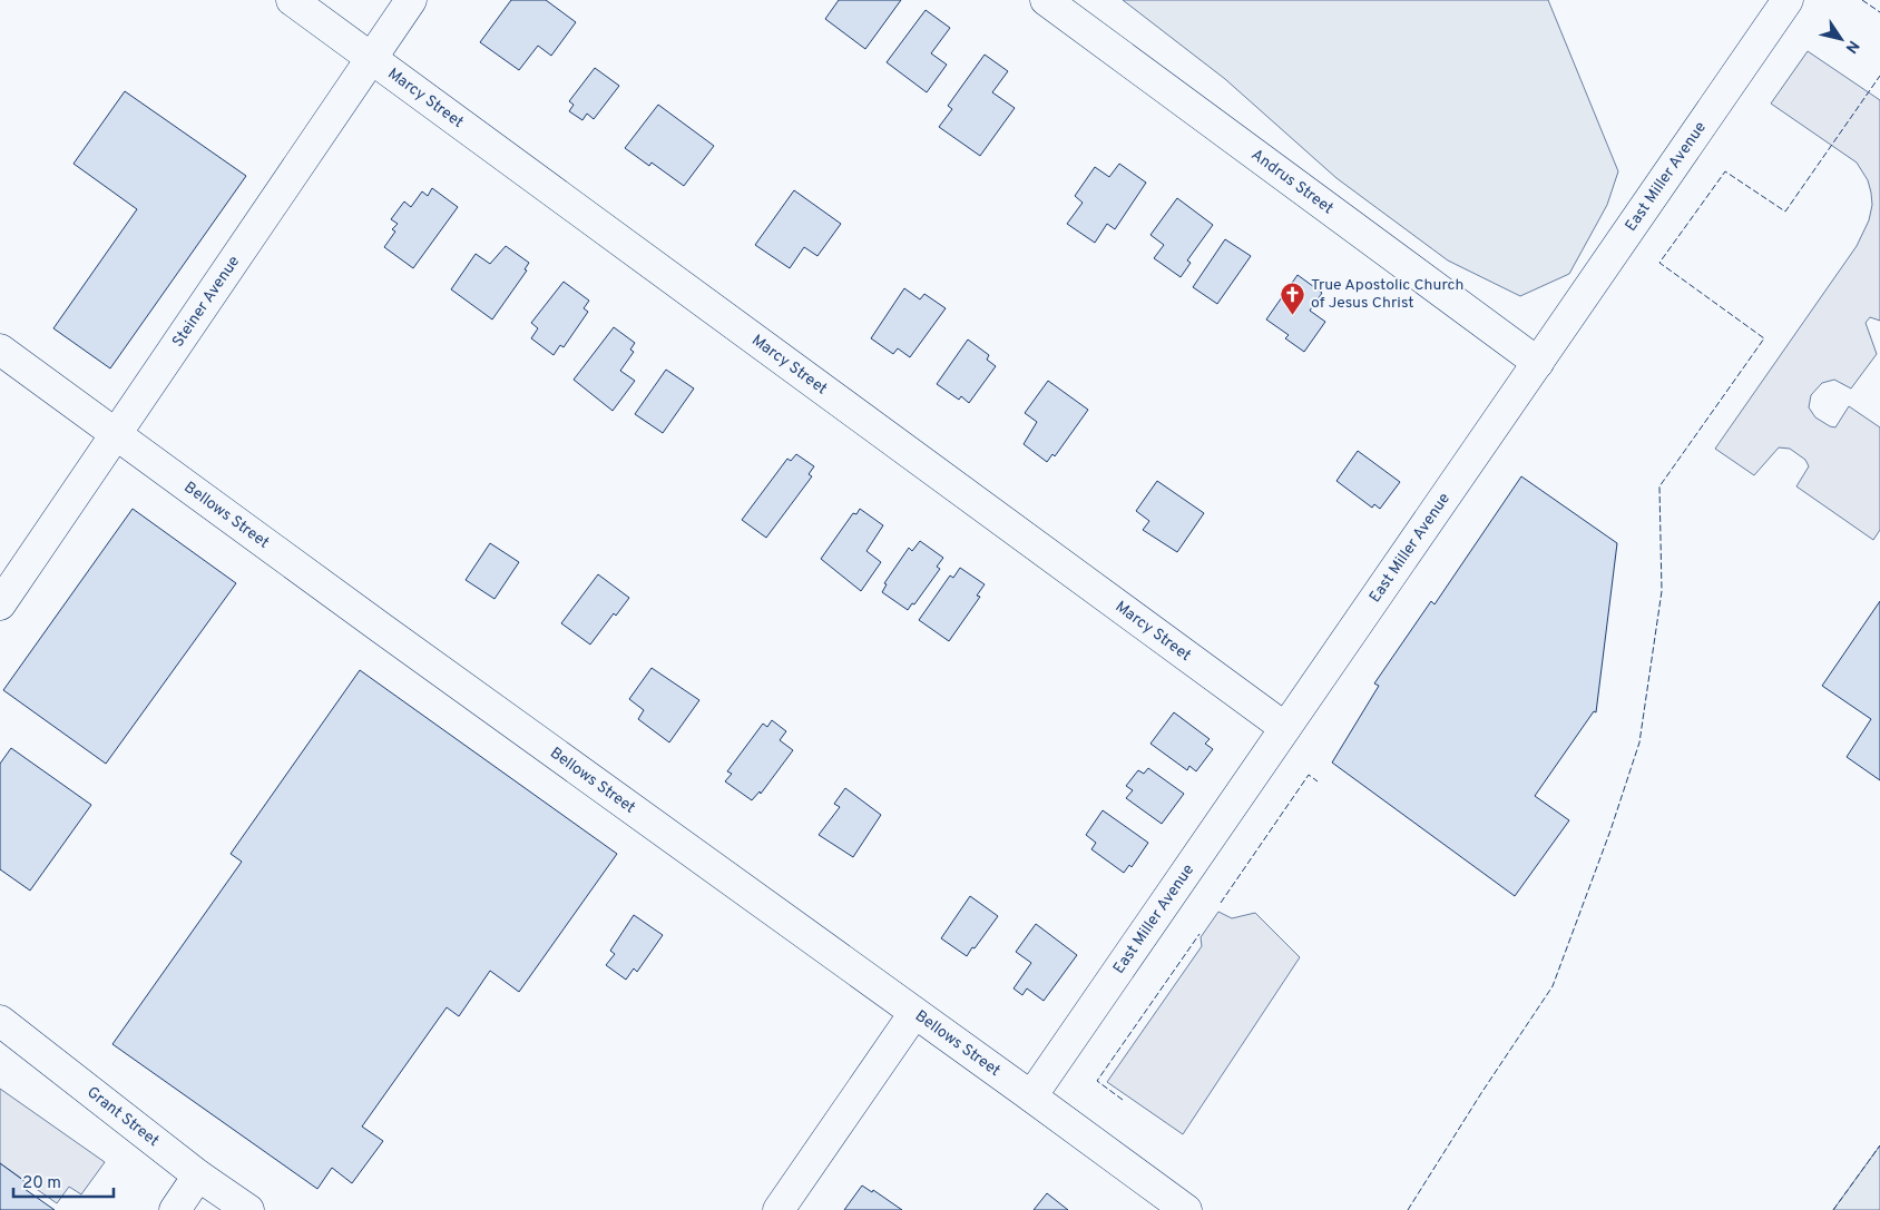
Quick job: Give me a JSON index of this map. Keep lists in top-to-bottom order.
{
  "streets": {
    "street": [
      "Marcy Street",
      "East Miller Avenue",
      "Andrus Street",
      "Steiner Avenue",
      "Bellows Street",
      "Grant Street"
    ]
  },
  "crossings": [
    ["Marcy Street", "East Miller Avenue"],
    ["Marcy Street", "Steiner Avenue"],
    ["East Miller Avenue", "Andrus Street"],
    ["East Miller Avenue", "Bellows Street"],
    ["Steiner Avenue", "Bellows Street"]
  ],
  "places": {
    "church": ["True Apostolic Church of Jesus Christ"]
  },
  "scale_bar": "20 m",
  "north": "bottom right"
}
